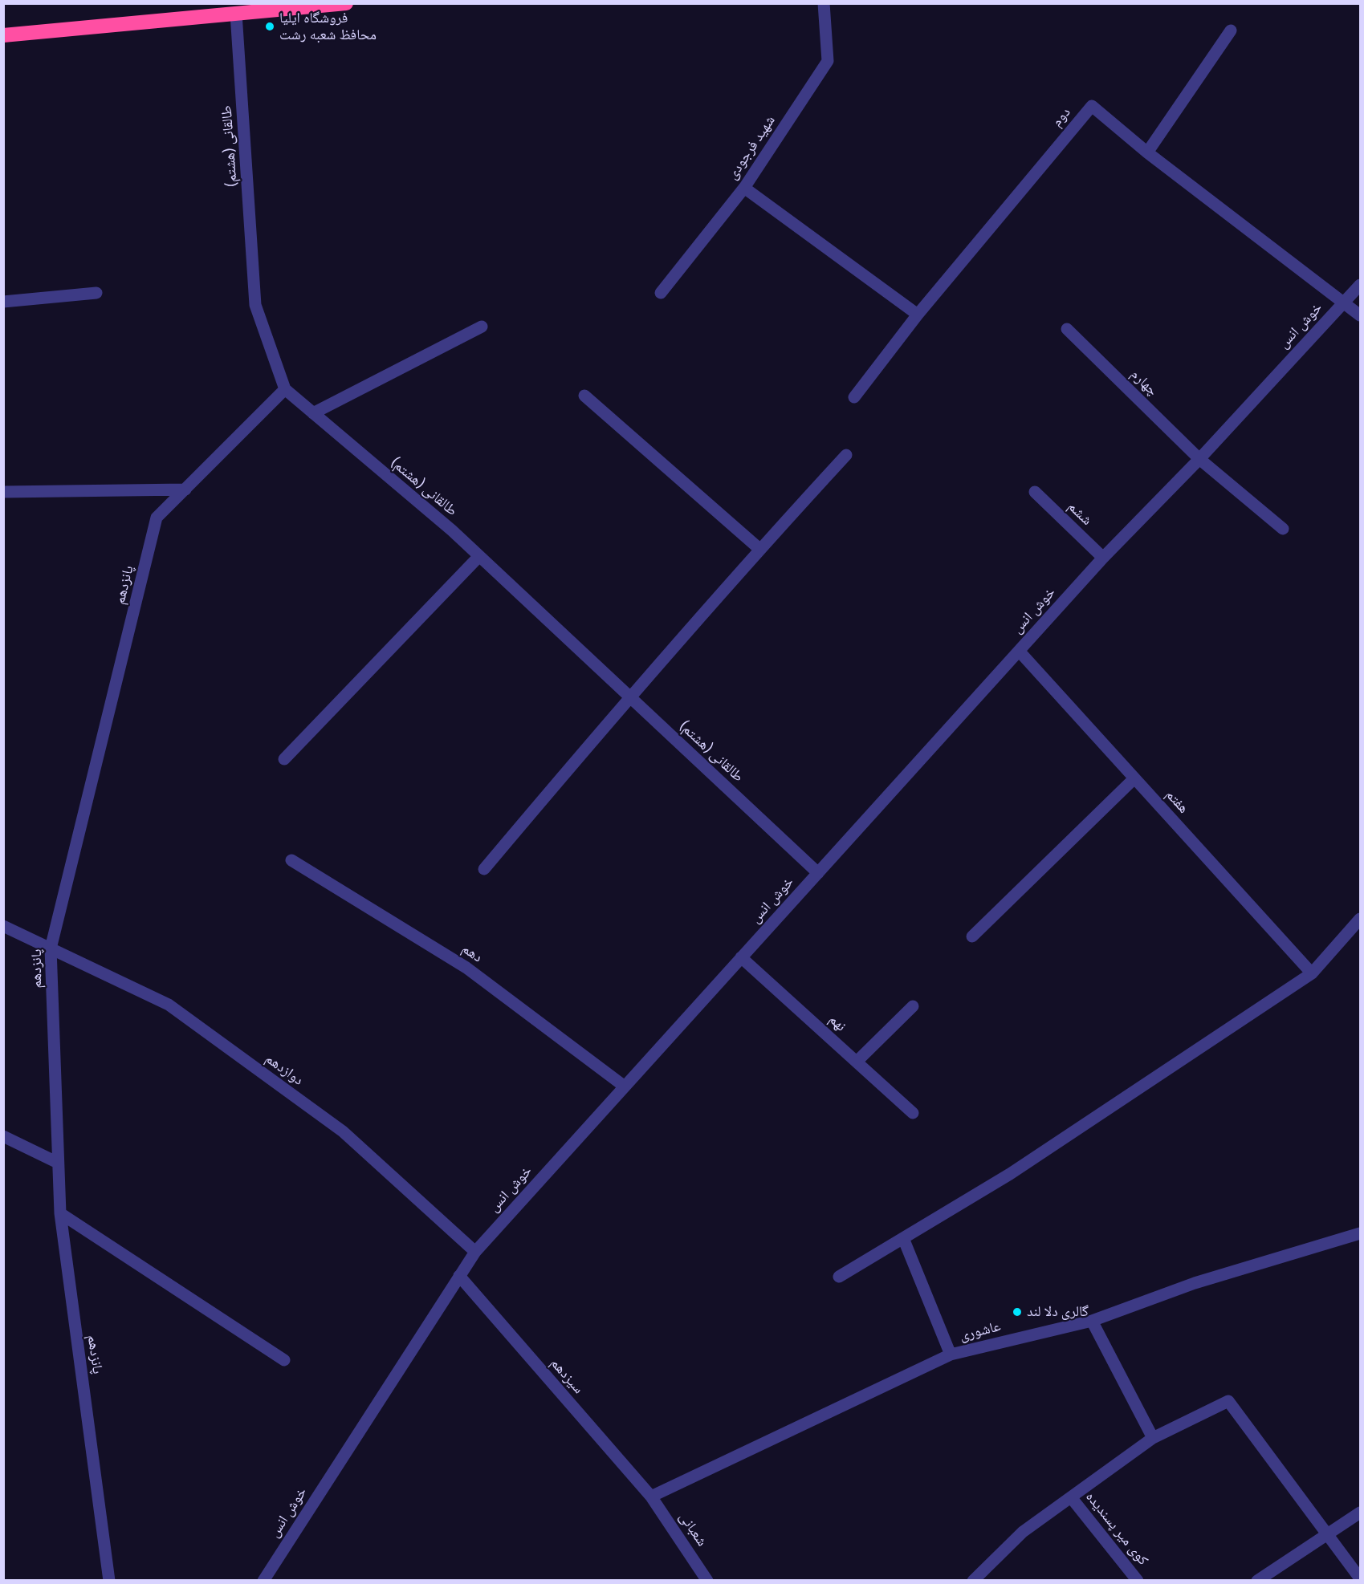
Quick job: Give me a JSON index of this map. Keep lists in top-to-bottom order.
{
  "streets": {
    "street": [
      "دوم",
      "طالقانی (هشتم)",
      "شهید فرجودی",
      "خوش انس",
      "چهارم",
      "ششم",
      "پانزدهم",
      "هفتم",
      "دهم",
      "نهم",
      "دوازدهم",
      "عاشوری",
      "سیزدهم",
      "کوی میر پسندیده",
      "شعبانی"
    ]
  },
  "crossings": [
    ["دوم", "خوش انس"],
    ["طالقانی (هشتم)", "خوش انس"],
    ["طالقانی (هشتم)", "پانزدهم"],
    ["خوش انس", "چهارم"],
    ["خوش انس", "ششم"],
    ["خوش انس", "هفتم"],
    ["خوش انس", "دهم"],
    ["خوش انس", "نهم"],
    ["خوش انس", "دوازدهم"],
    ["خوش انس", "سیزدهم"],
    ["پانزدهم", "دوازدهم"],
    ["عاشوری", "سیزدهم"],
    ["عاشوری", "شعبانی"],
    ["سیزدهم", "شعبانی"]
  ],
  "places": ["فروشگاه ایلیا محافظ شعبه رشت", "گالری دلا لند"]
}
